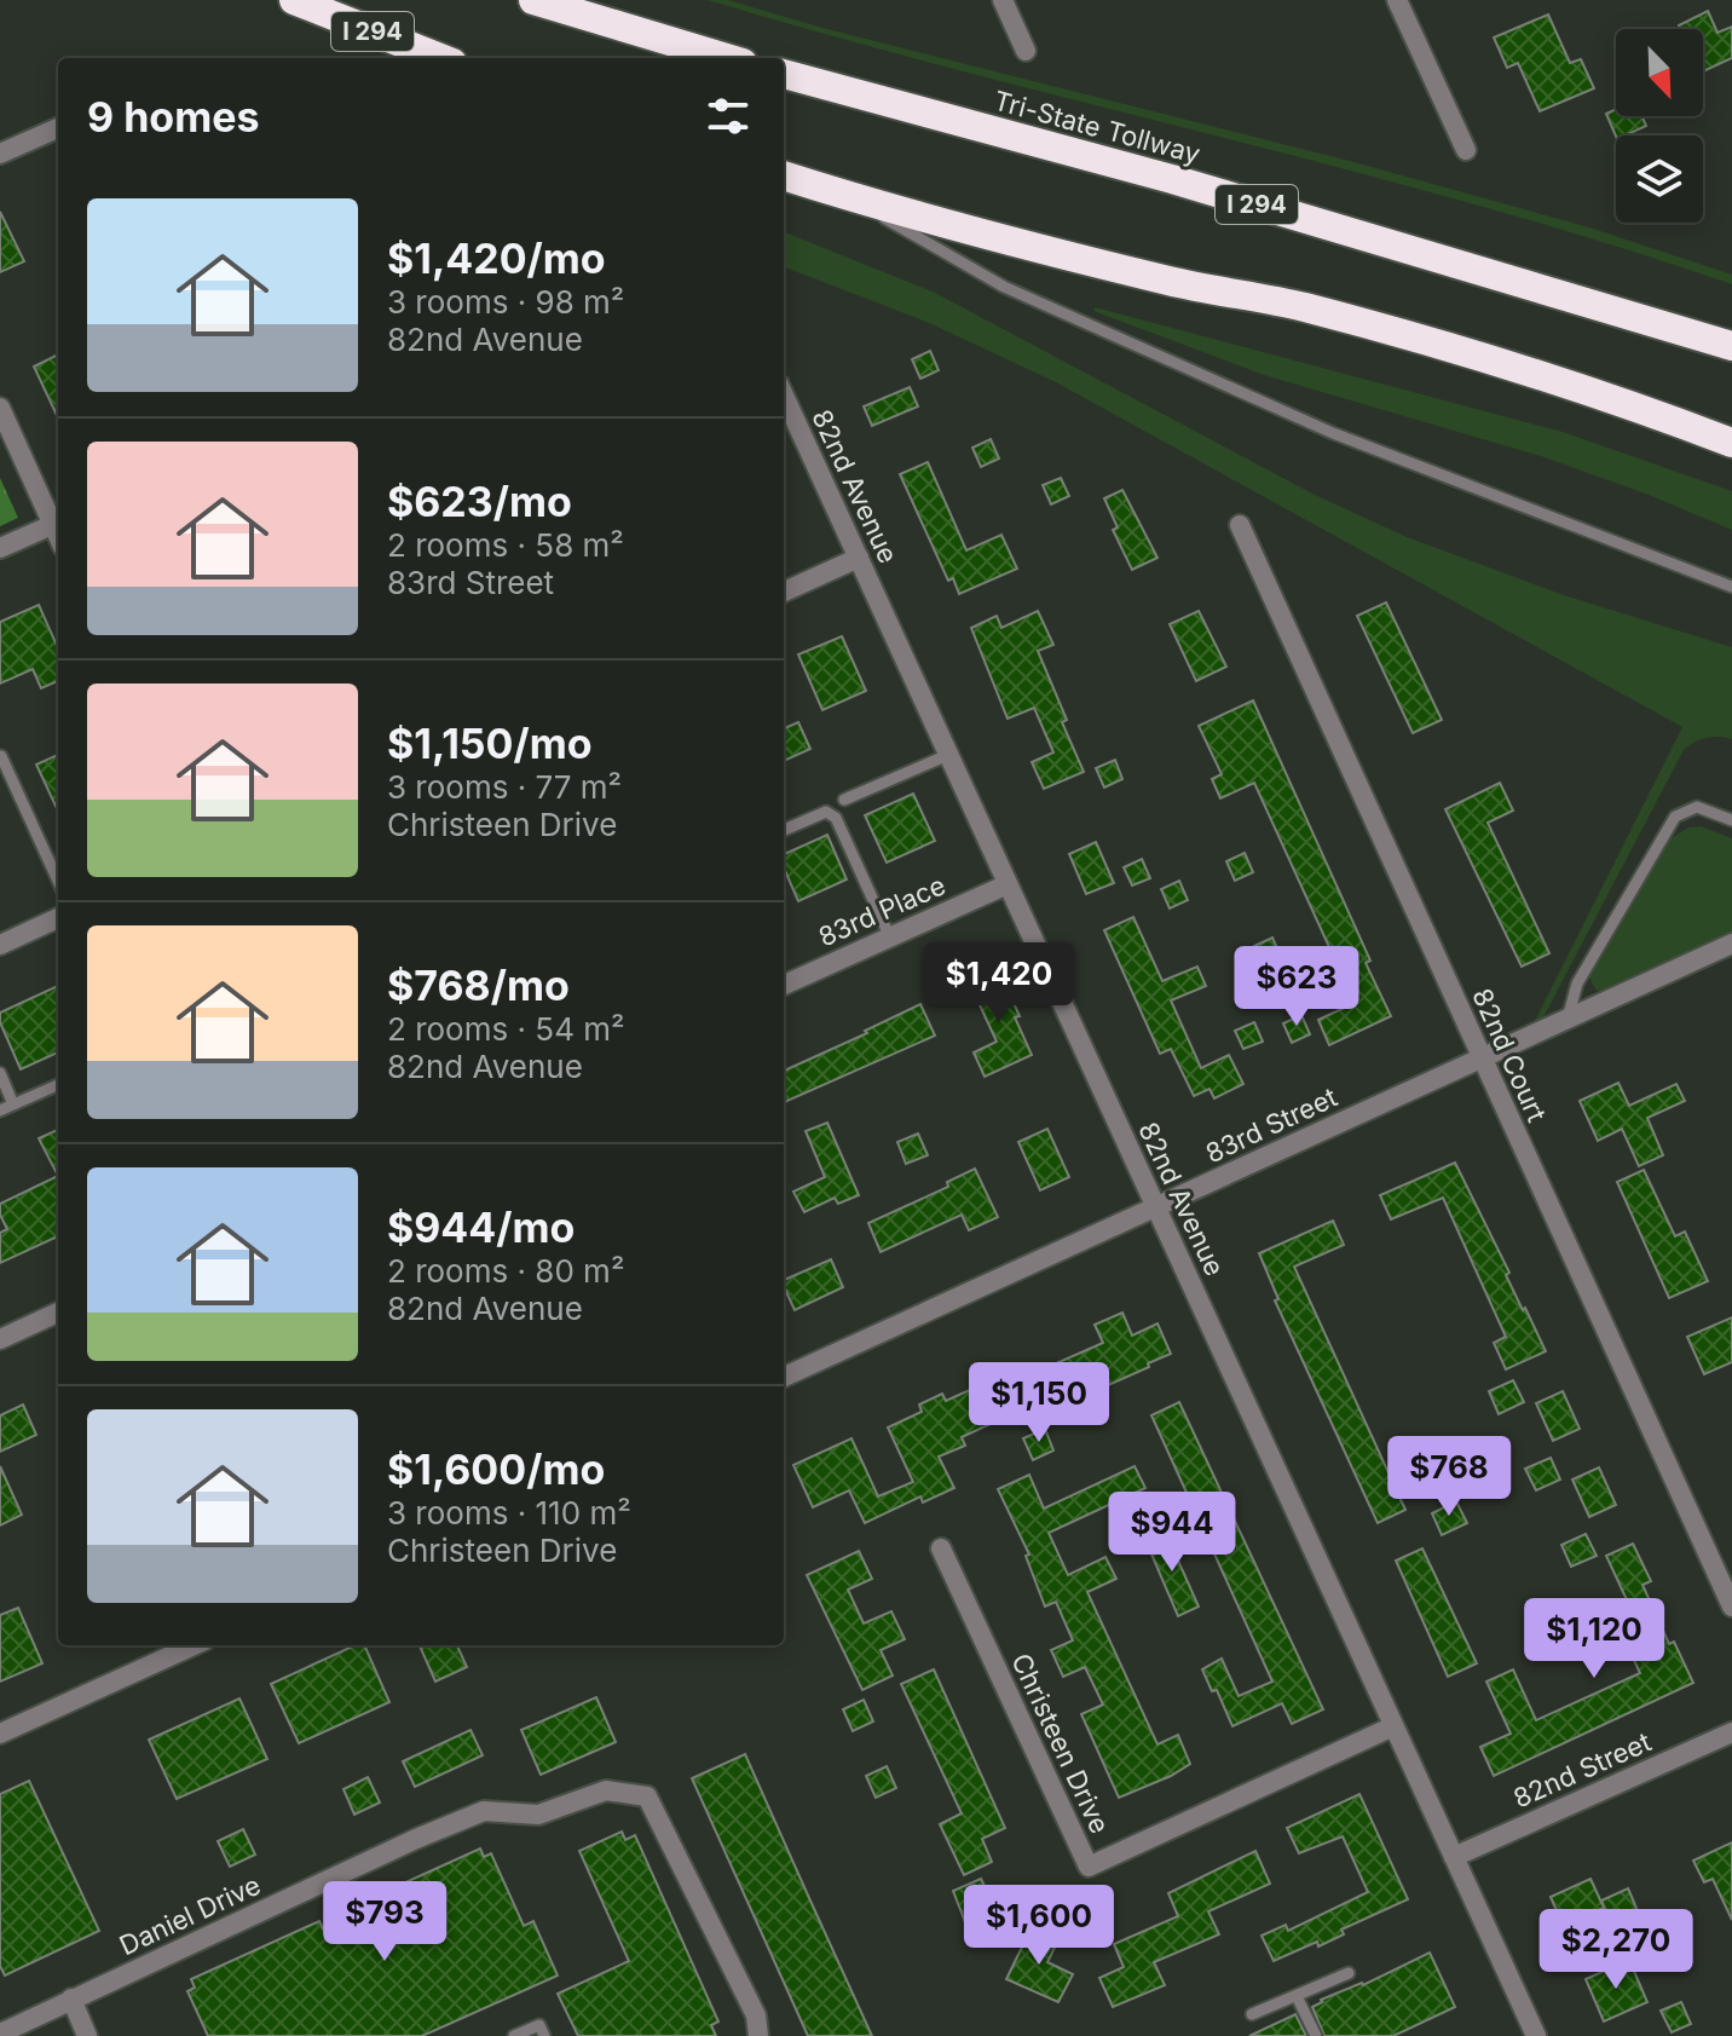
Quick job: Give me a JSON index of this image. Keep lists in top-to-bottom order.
{
  "streets": {
    "highway": ["I 294", "Tri-State Tollway"],
    "street": [
      "82nd Avenue",
      "83rd Place",
      "82nd Court",
      "83rd Street",
      "Christeen Drive",
      "82nd Street",
      "Daniel Drive"
    ]
  },
  "crossings": [
    ["82nd Avenue", "83rd Place"],
    ["82nd Avenue", "83rd Street"],
    ["82nd Avenue", "Christeen Drive"],
    ["82nd Avenue", "82nd Street"],
    ["82nd Court", "83rd Street"]
  ],
  "north": "bottom right",
  "page": {
    "heading": "9 homes",
    "list": [
      {
        "name": "$1,420/mo",
        "note": "3 rooms · 98 m² · 82nd Avenue"
      },
      {
        "name": "$623/mo",
        "note": "2 rooms · 58 m² · 83rd Street"
      },
      {
        "name": "$1,150/mo",
        "note": "3 rooms · 77 m² · Christeen Drive"
      },
      {
        "name": "$768/mo",
        "note": "2 rooms · 54 m² · 82nd Avenue"
      },
      {
        "name": "$944/mo",
        "note": "2 rooms · 80 m² · 82nd Avenue"
      },
      {
        "name": "$1,600/mo",
        "note": "3 rooms · 110 m² · Christeen Drive"
      }
    ],
    "price": [
      "$1,420",
      "$623",
      "$1,150",
      "$768",
      "$944",
      "$1,120",
      "$793",
      "$1,600",
      "$2,270"
    ]
  }
}
